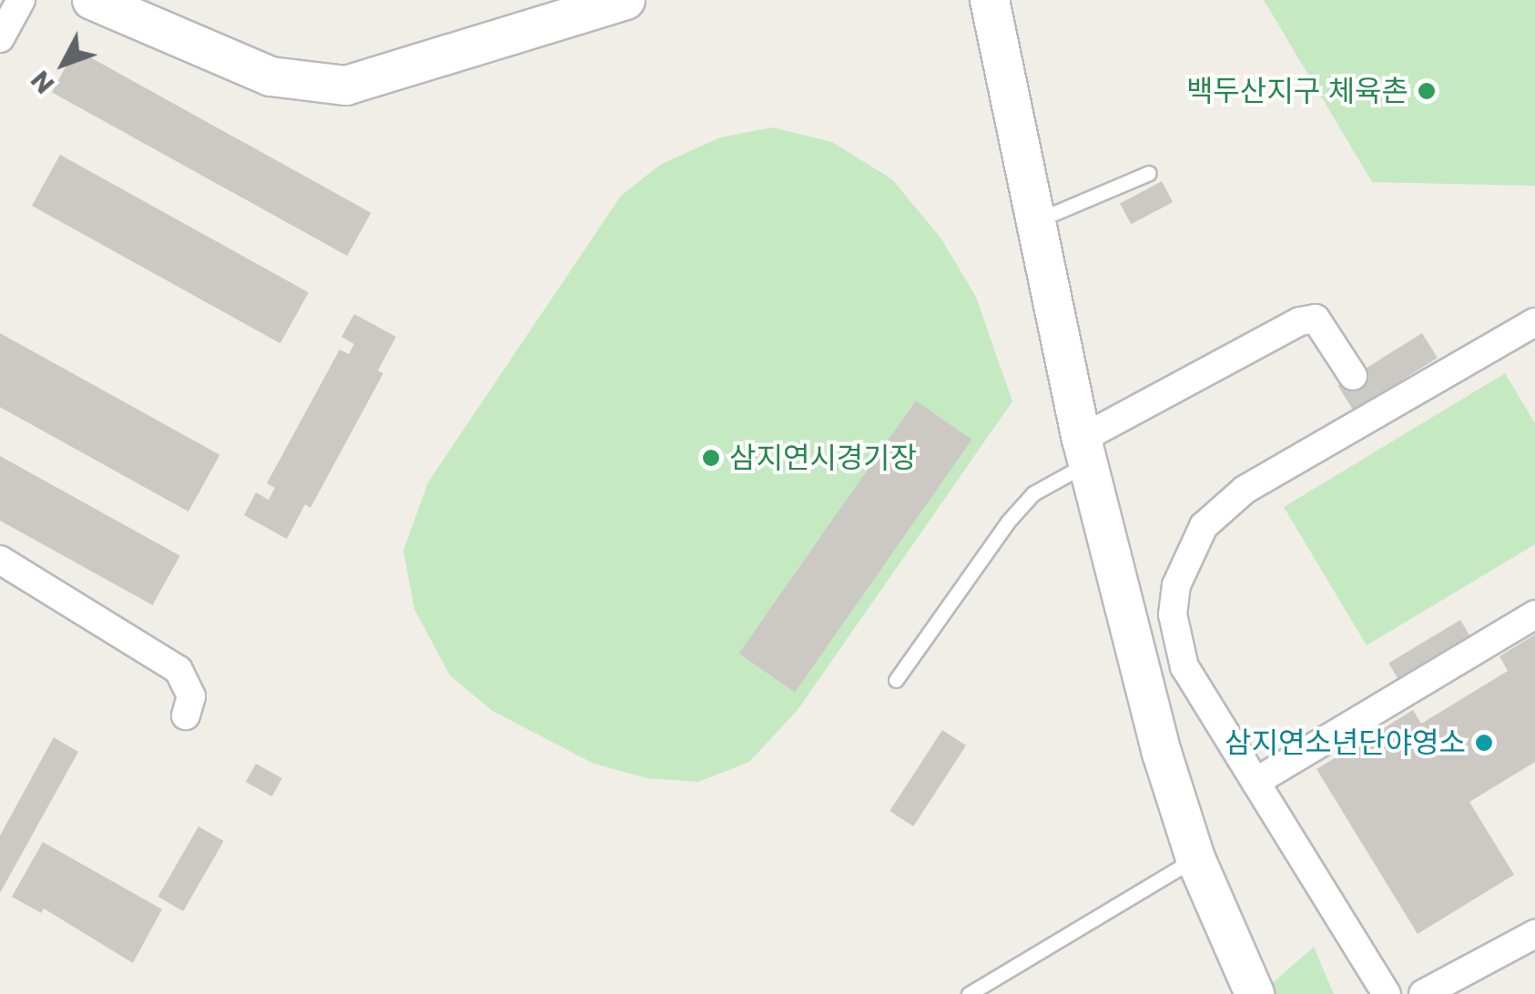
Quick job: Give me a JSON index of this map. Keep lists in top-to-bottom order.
{
  "places": ["백두산지구 체육촌", "삼지연시경기장", "삼지연소년단야영소"],
  "north": "bottom left"
}
